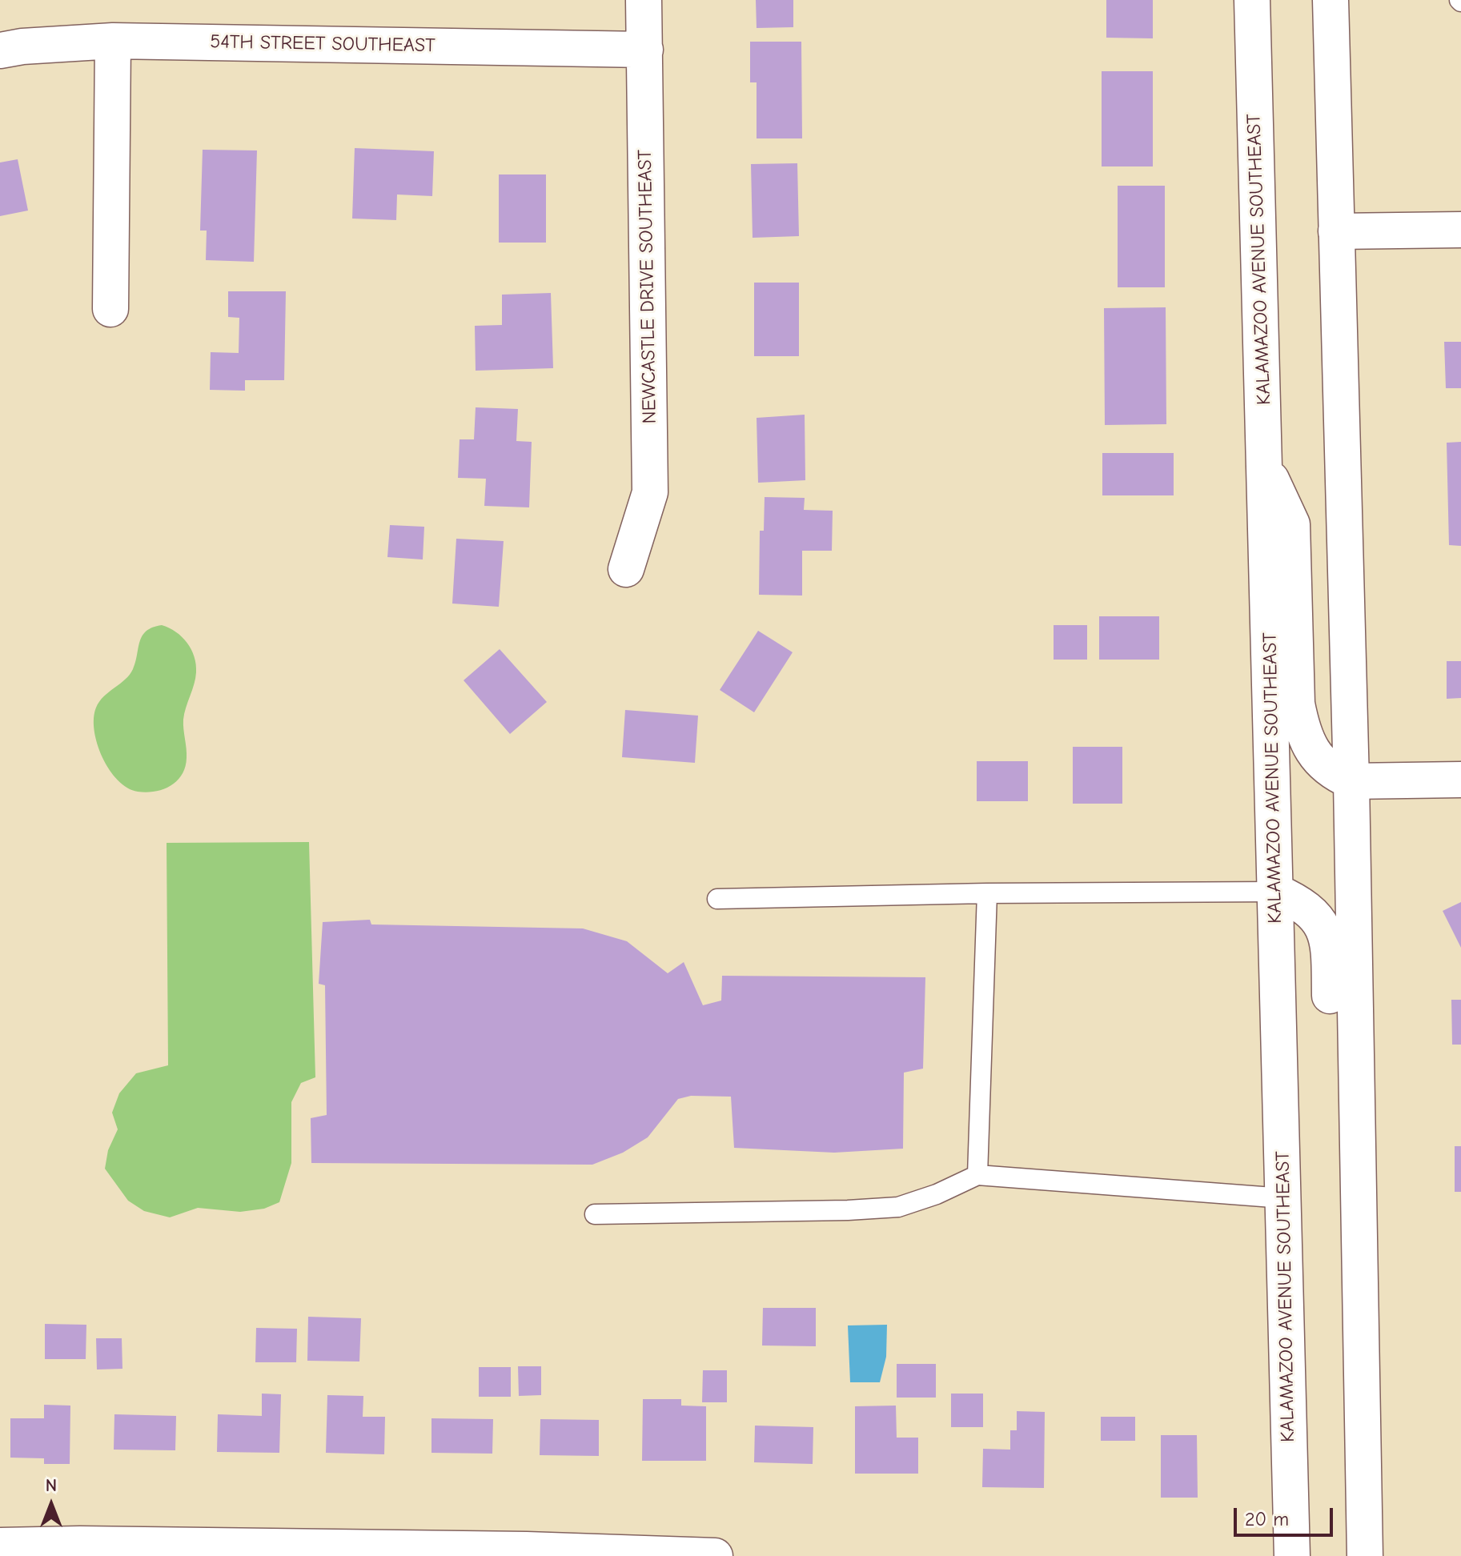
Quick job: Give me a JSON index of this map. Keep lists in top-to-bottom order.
{
  "streets": {
    "main road": ["54TH STREET SOUTHEAST", "KALAMAZOO AVENUE SOUTHEAST", "NEWCASTLE DRIVE SOUTHEAST"]
  },
  "crossings": [
    ["54TH STREET SOUTHEAST", "NEWCASTLE DRIVE SOUTHEAST"]
  ],
  "scale_bar": "20 m",
  "north": "top"
}
